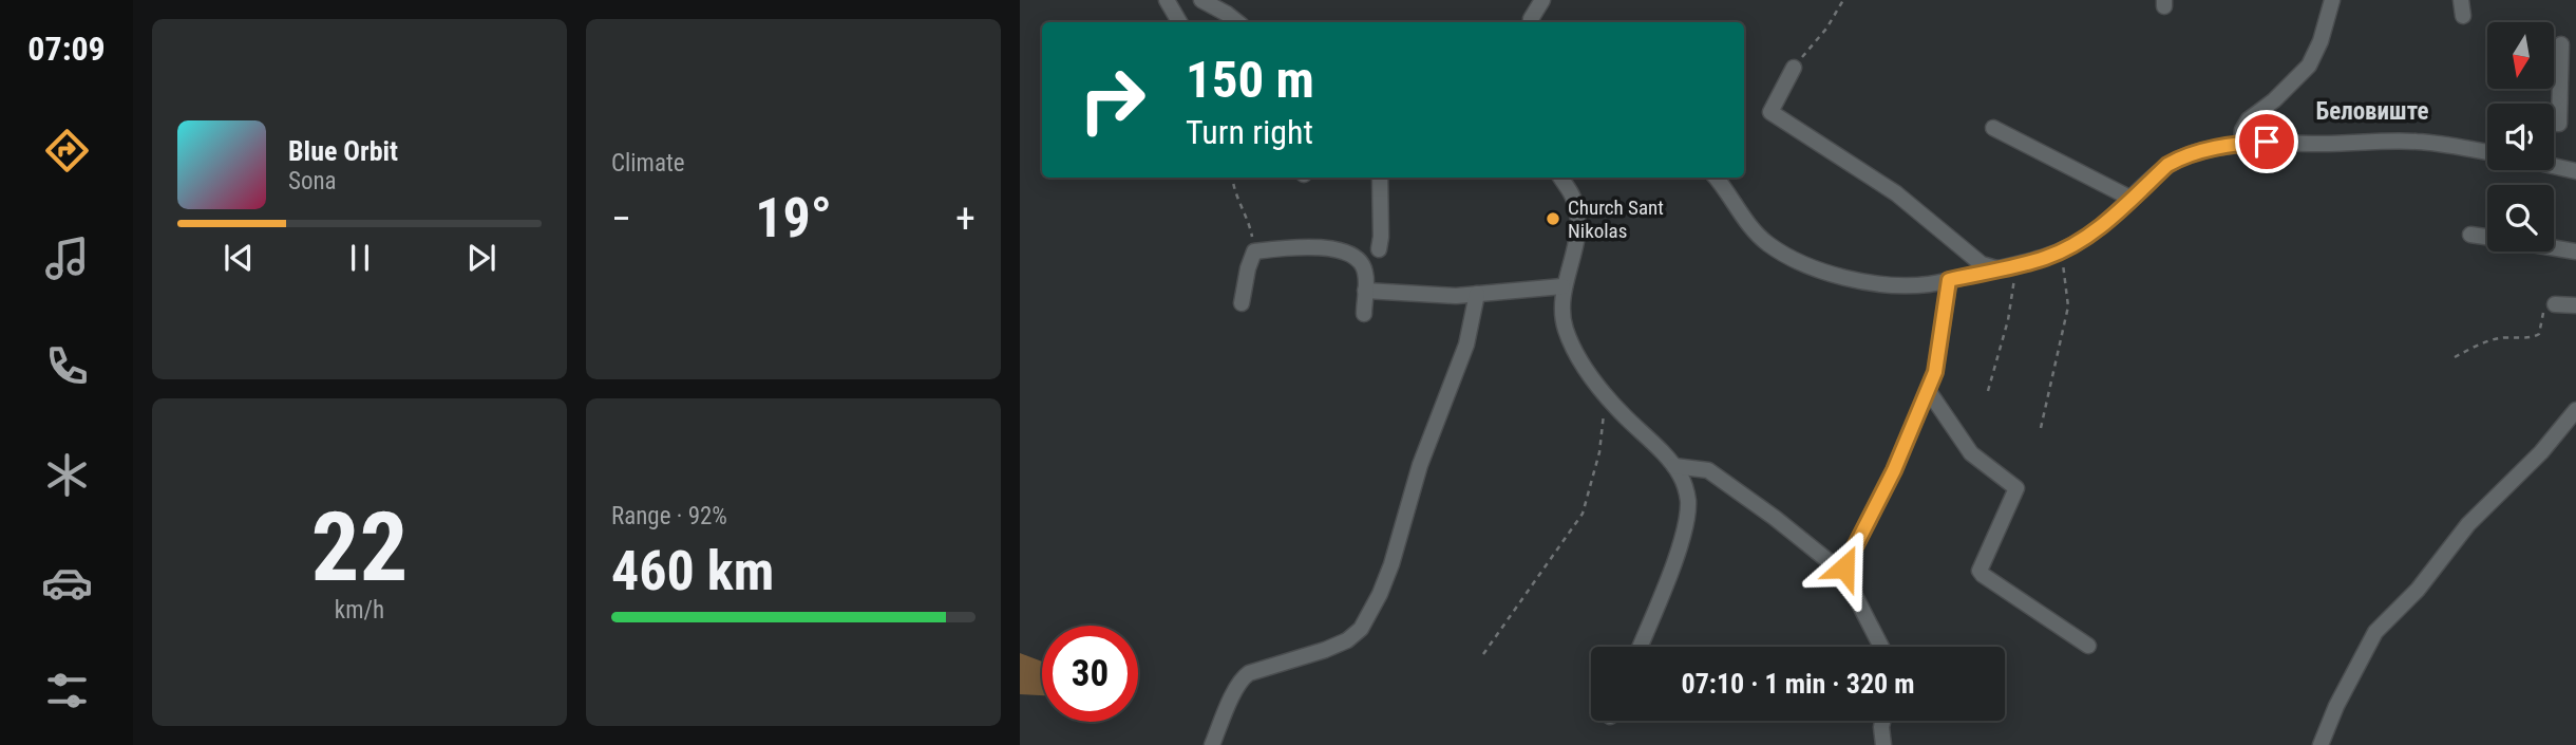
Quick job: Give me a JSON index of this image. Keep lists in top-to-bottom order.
{
  "districts": ["Беловиште"],
  "places": ["Church Sant Nikolas"],
  "north": "bottom",
  "page": {
    "tabs": "07:09",
    "tile": [
      "Climate",
      ["22", "km/h"],
      ["Range · 92%", "460 km"]
    ],
    "turn": ["150 m", "Turn right"],
    "song": ["Blue Orbit", "Sona"],
    "heat": ["−", "19°", "+"],
    "limit": "30",
    "trip": "07:10 · 1 min · 320 m"
  }
}
